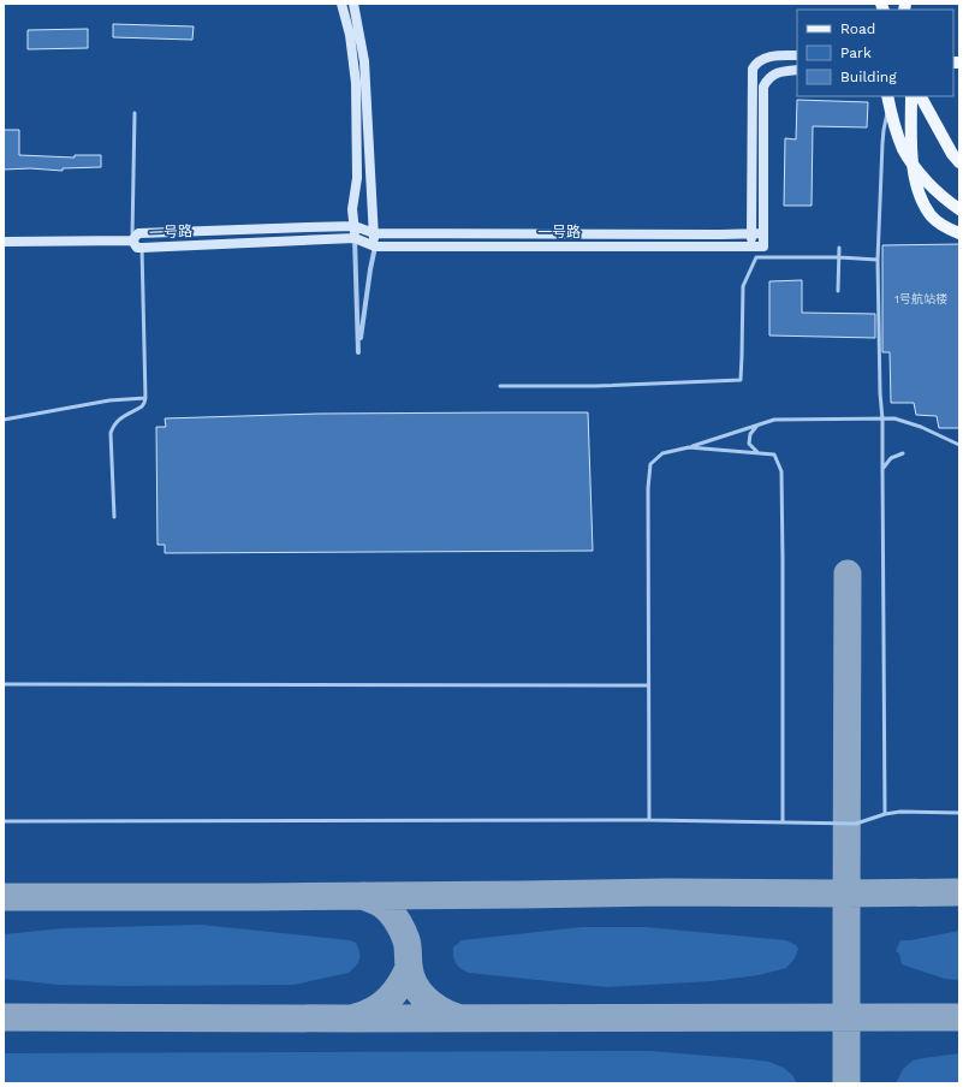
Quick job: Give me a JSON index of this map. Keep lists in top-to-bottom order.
{
  "streets": {
    "main road": ["一号路"]
  },
  "house_numbers": ["1号航站楼"],
  "legend": ["Road", "Park", "Building"]
}
